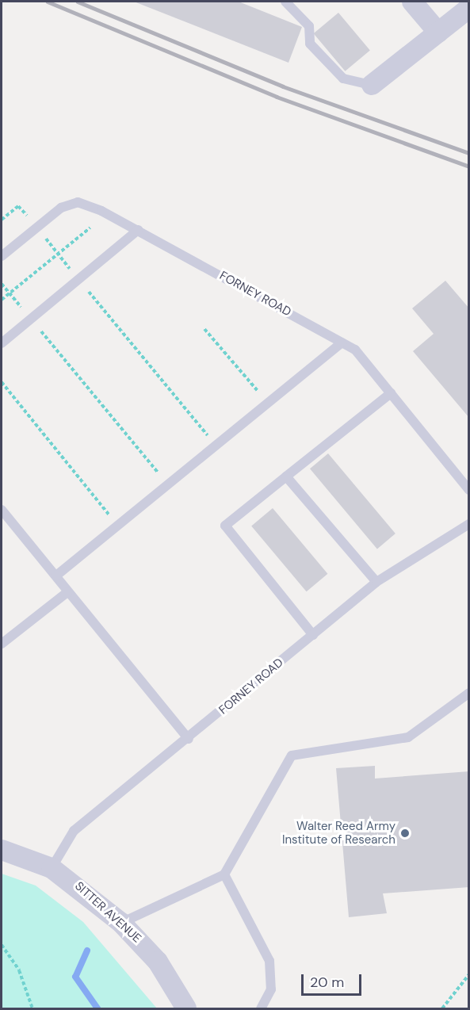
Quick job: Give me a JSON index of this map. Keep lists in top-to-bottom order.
{
  "streets": {
    "street": ["SITTER AVENUE"],
    "lane": ["FORNEY ROAD"]
  },
  "crossings": [
    ["FORNEY ROAD", "SITTER AVENUE"]
  ],
  "places": ["Walter Reed Army Institute of Research"],
  "scale_bar": "20 m"
}
